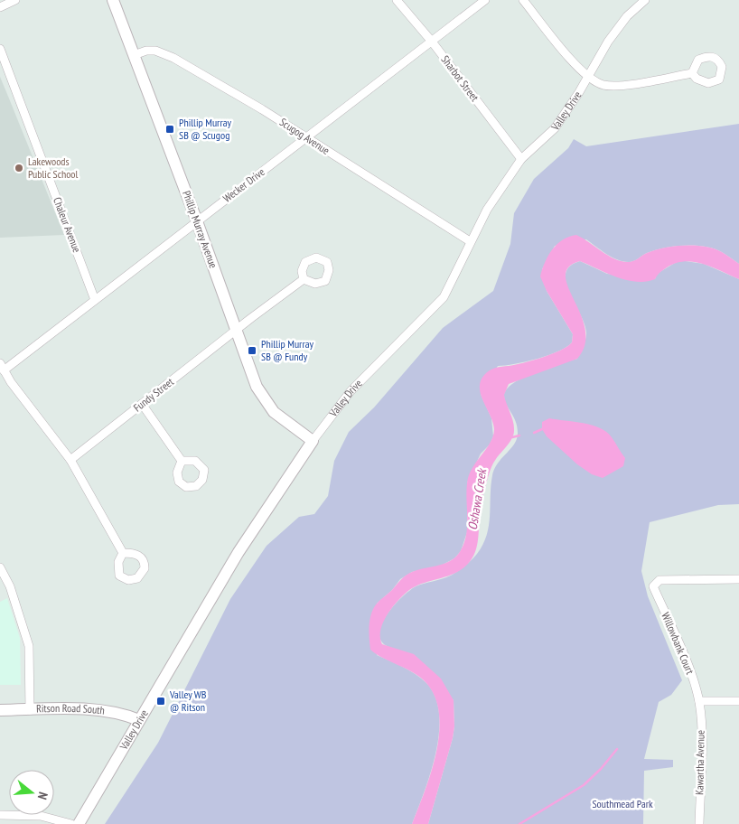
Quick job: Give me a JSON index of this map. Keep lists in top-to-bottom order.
{
  "streets": {
    "street": [
      "Sharbot Street",
      "Valley Drive",
      "Scugog Avenue",
      "Wecker Drive",
      "Chaleur Avenue",
      "Phillip Murray Avenue",
      "Fundy Street",
      "Willowbank Court",
      "Ritson Road South",
      "Kawartha Avenue"
    ]
  },
  "crossings": [
    ["Sharbot Street", "Valley Drive"],
    ["Sharbot Street", "Wecker Drive"],
    ["Valley Drive", "Scugog Avenue"],
    ["Valley Drive", "Phillip Murray Avenue"],
    ["Valley Drive", "Ritson Road South"],
    ["Scugog Avenue", "Wecker Drive"],
    ["Scugog Avenue", "Phillip Murray Avenue"],
    ["Wecker Drive", "Chaleur Avenue"],
    ["Wecker Drive", "Phillip Murray Avenue"],
    ["Phillip Murray Avenue", "Fundy Street"],
    ["Willowbank Court", "Kawartha Avenue"]
  ],
  "water": ["Oshawa Creek"],
  "parks": ["Southmead Park"],
  "places": {
    "transit": ["Phillip Murray SB @ Scugog", "Phillip Murray SB @ Fundy", "Valley WB @ Ritson"],
    "other": ["Lakewoods Public School"]
  },
  "north": "right"
}
